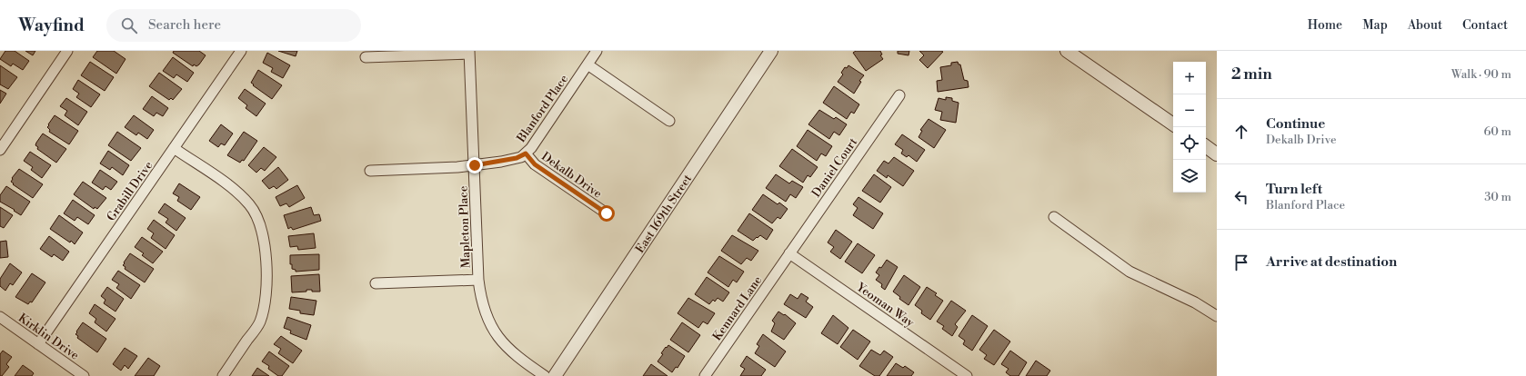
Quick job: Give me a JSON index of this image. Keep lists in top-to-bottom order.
{
  "streets": {
    "street": [
      "Blanford Place",
      "Daniel Court",
      "Dekalb Drive",
      "Grabill Drive",
      "East 169th Street",
      "Mapleton Place",
      "Yeoman Way",
      "Kennard Lane",
      "Kirklin Drive"
    ]
  },
  "crossings": [
    ["Blanford Place", "Dekalb Drive"],
    ["Blanford Place", "Mapleton Place"],
    ["Daniel Court", "Yeoman Way"],
    ["Daniel Court", "Kennard Lane"],
    ["Grabill Drive", "Kirklin Drive"],
    ["Yeoman Way", "Kennard Lane"]
  ],
  "page": {
    "header": "Wayfind",
    "search": "Search here",
    "nav": [
      "Home",
      "Map",
      "About",
      "Contact"
    ],
    "heading": ["2 min", "Walk · 90 m"],
    "map_buttons": ["+", "−"],
    "list": [
      ["Continue", "Dekalb Drive", "60 m"],
      ["Turn left", "Blanford Place", "30 m"],
      "Arrive at destination"
    ]
  }
}
